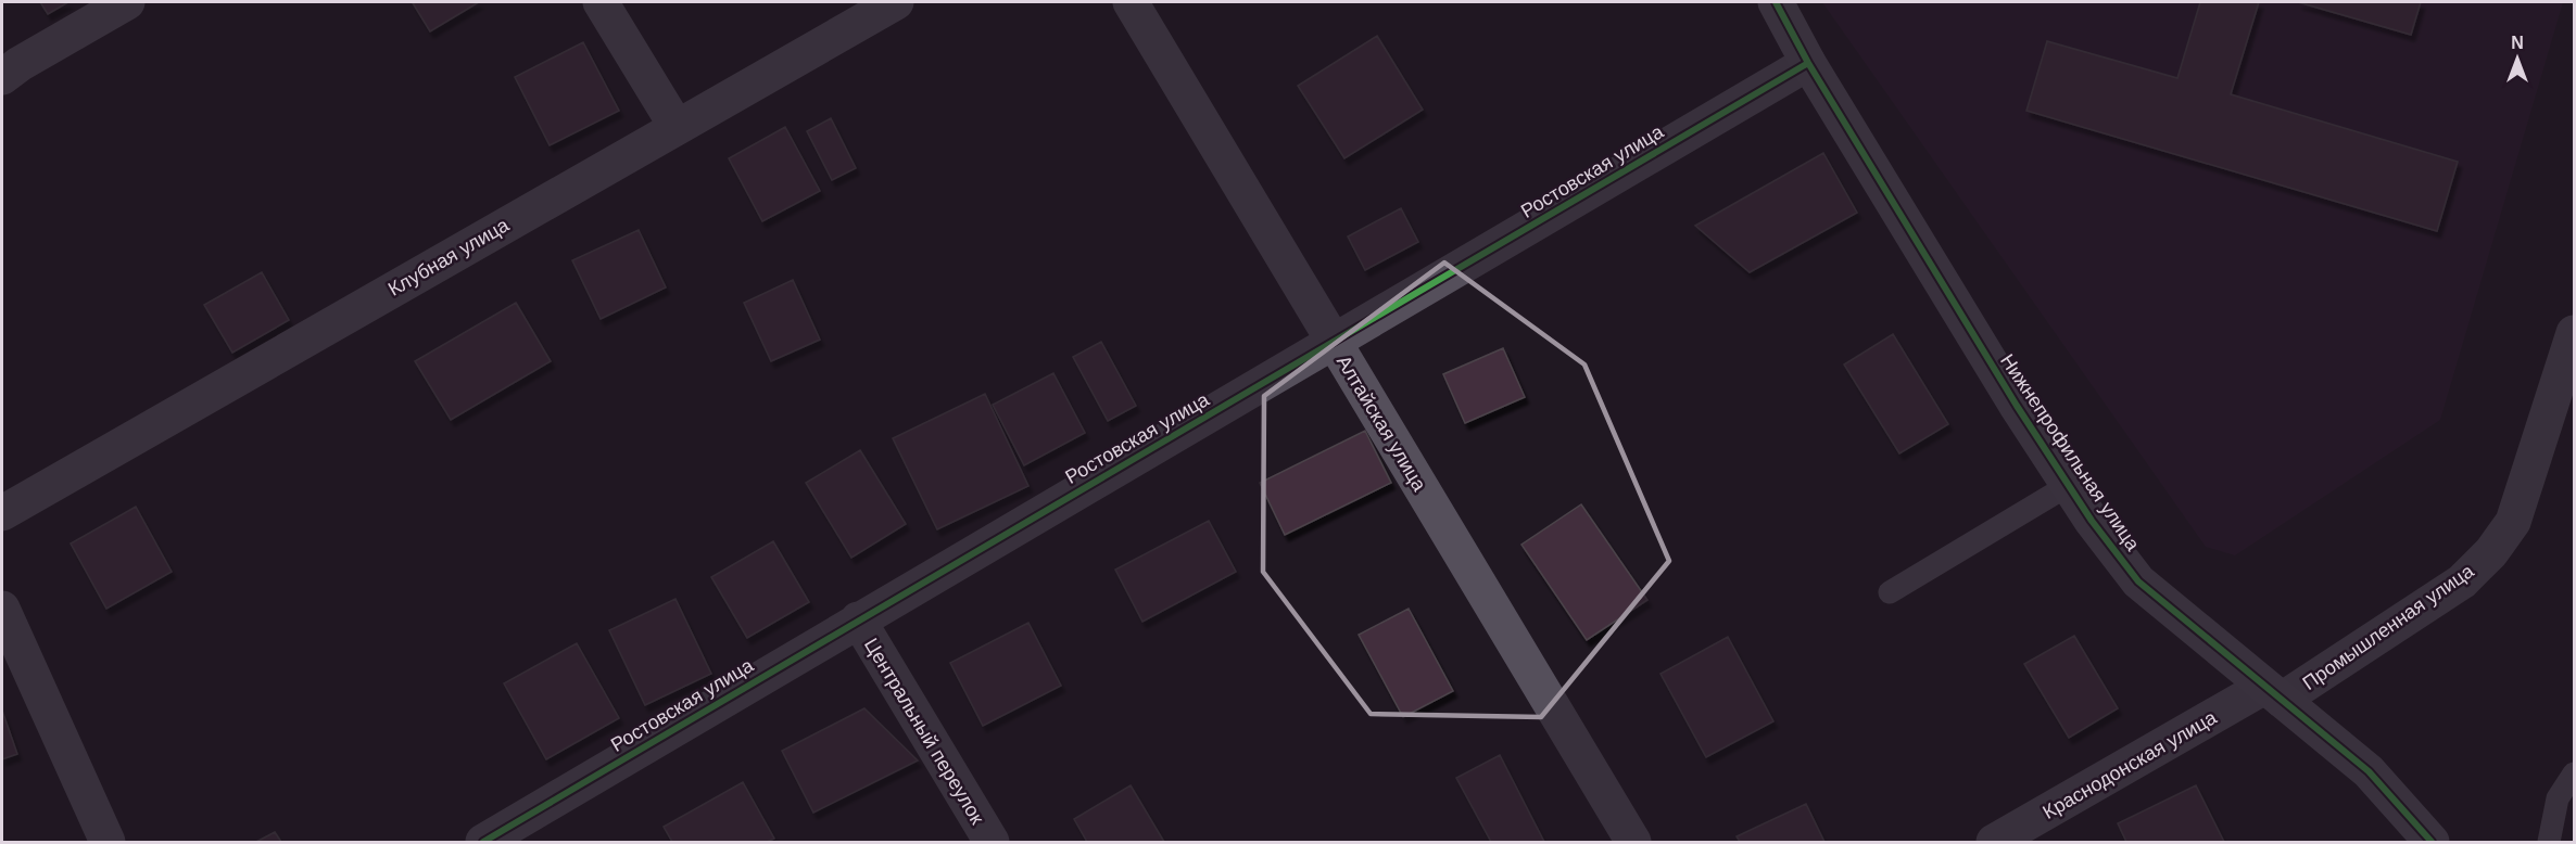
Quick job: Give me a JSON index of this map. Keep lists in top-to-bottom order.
{
  "streets": {
    "street": [
      "Ростовская улица",
      "Клубная улица",
      "Алтайская улица",
      "Нижнепрофильная улица",
      "Промышленная улица",
      "Центральный переулок",
      "Краснодонская улица"
    ]
  },
  "crossings": [
    ["Ростовская улица", "Алтайская улица"],
    ["Ростовская улица", "Нижнепрофильная улица"],
    ["Ростовская улица", "Центральный переулок"],
    ["Нижнепрофильная улица", "Промышленная улица"],
    ["Нижнепрофильная улица", "Краснодонская улица"],
    ["Промышленная улица", "Краснодонская улица"]
  ],
  "north": "top"
}
